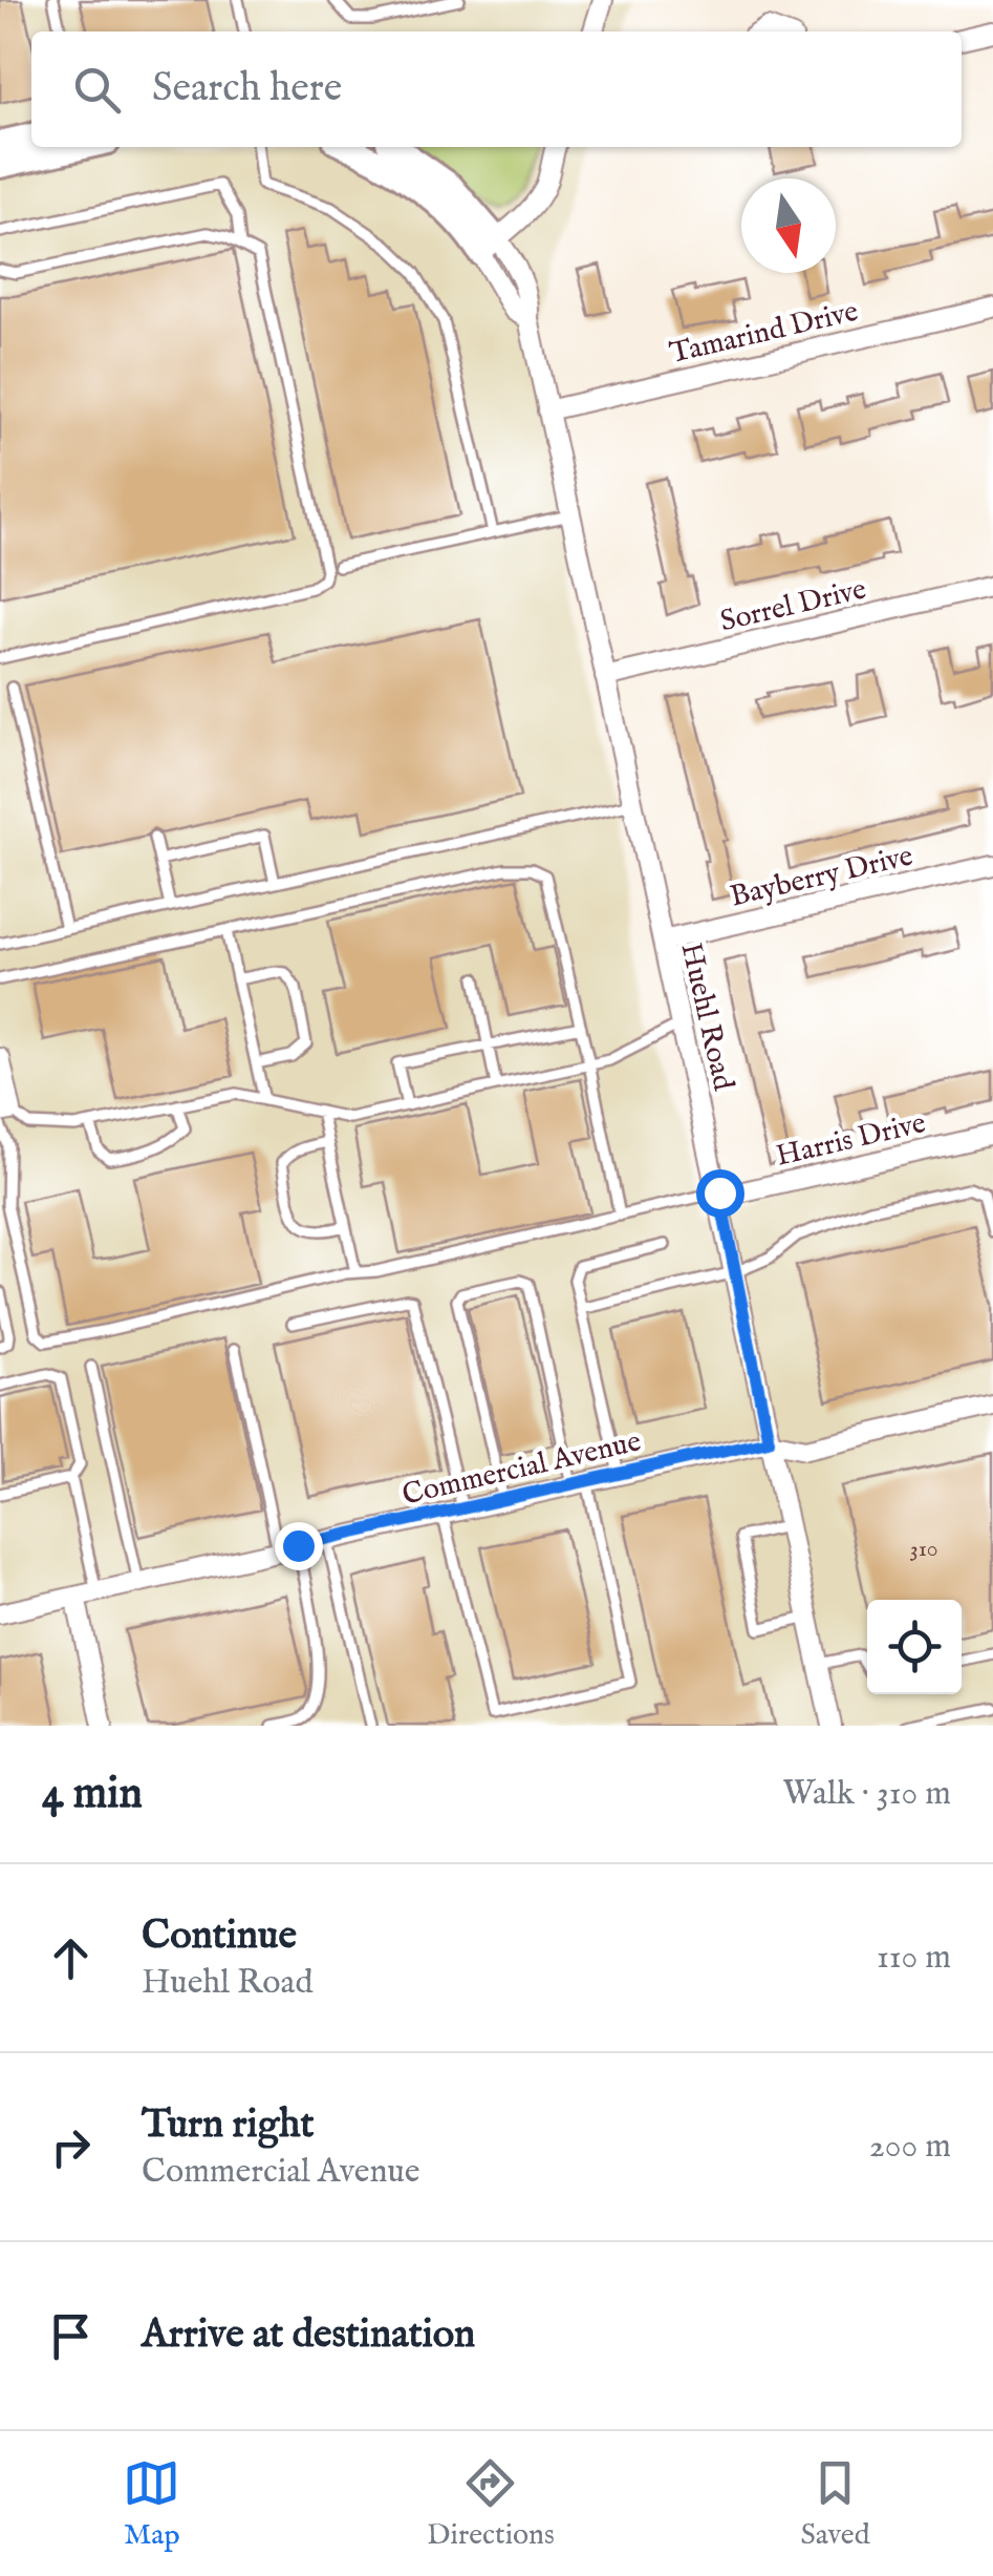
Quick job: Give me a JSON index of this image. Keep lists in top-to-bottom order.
{
  "streets": {
    "street": [
      "Tamarind Drive",
      "Sorrel Drive",
      "Bayberry Drive",
      "Huehl Road",
      "Harris Drive",
      "Commercial Avenue"
    ]
  },
  "crossings": [
    ["Tamarind Drive", "Huehl Road"],
    ["Sorrel Drive", "Huehl Road"],
    ["Bayberry Drive", "Huehl Road"],
    ["Huehl Road", "Harris Drive"],
    ["Huehl Road", "Commercial Avenue"]
  ],
  "house_numbers": ["310"],
  "north": "bottom",
  "page": {
    "search": "Search here",
    "heading": ["4 min", "Walk · 310 m"],
    "list": [
      ["Continue", "Huehl Road", "110 m"],
      ["Turn right", "Commercial Avenue", "200 m"],
      "Arrive at destination"
    ],
    "nav": ["Map", "Directions", "Saved"]
  }
}
